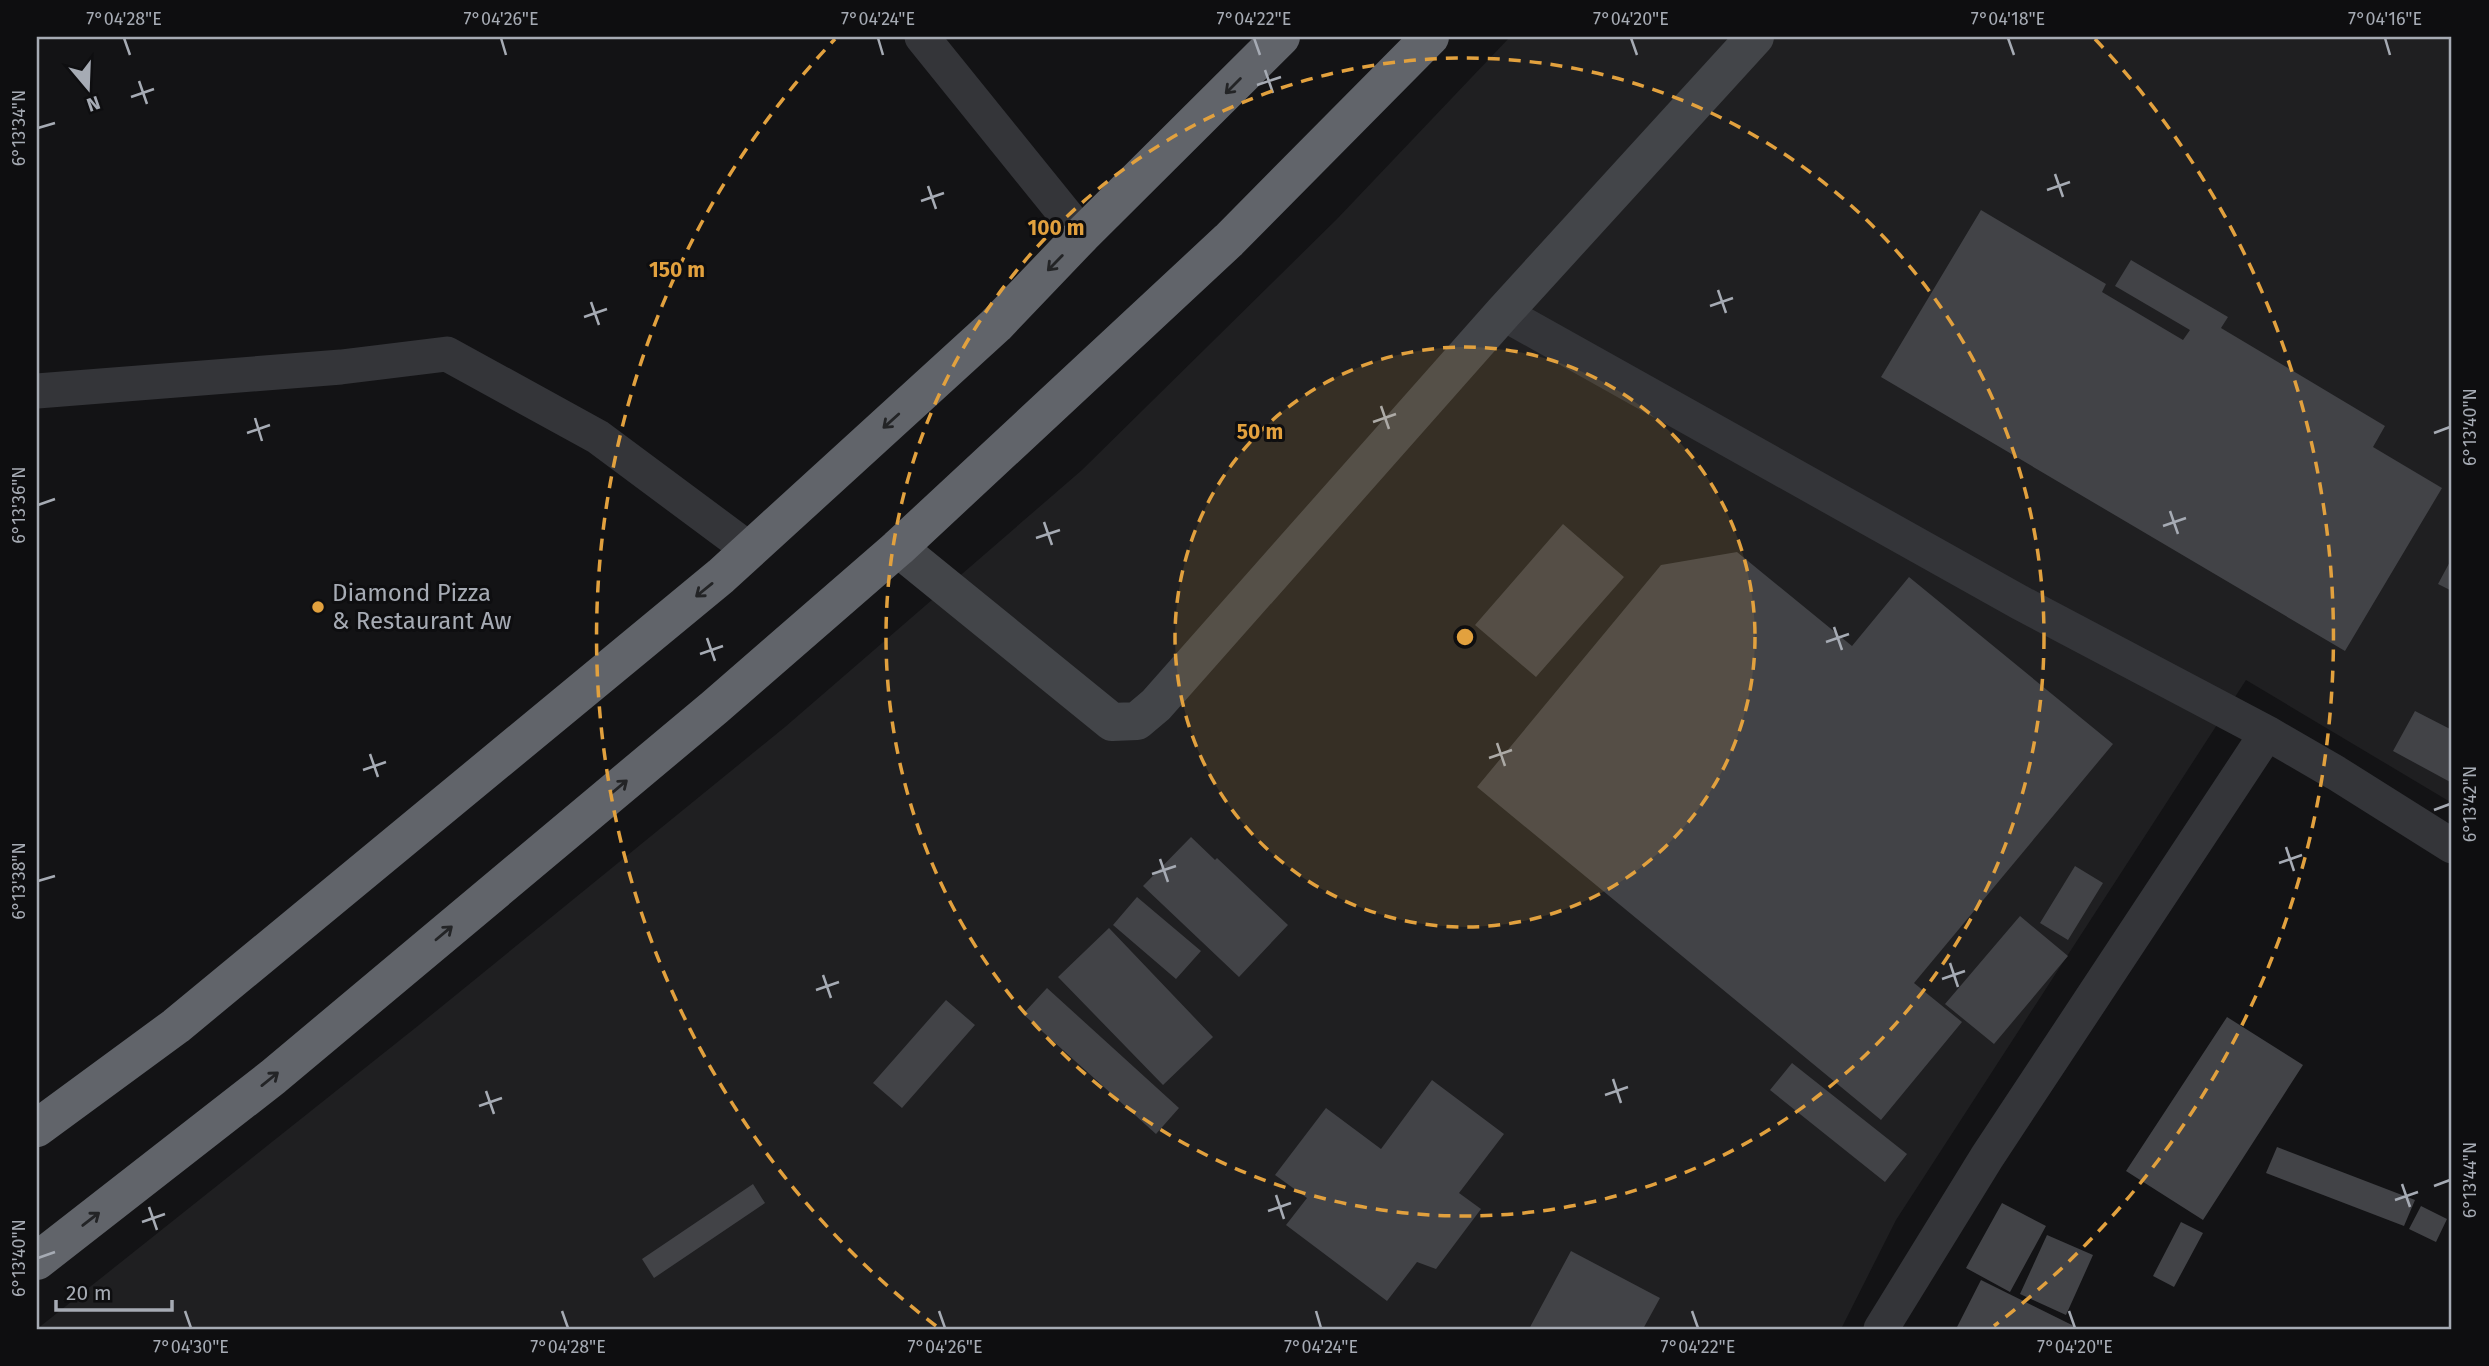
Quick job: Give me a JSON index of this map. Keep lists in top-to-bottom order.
{
  "places": ["Diamond Pizza & Restaurant Aw"],
  "scale_bar": "20 m",
  "north": "bottom",
  "coordinates": [
    "7°04'28\"E",
    "7°04'26\"E",
    "7°04'24\"E",
    "7°04'22\"E",
    "7°04'20\"E",
    "7°04'18\"E",
    "7°04'16\"E",
    "6°13'34\"N",
    "6°13'40\"N",
    "6°13'36\"N",
    "6°13'42\"N",
    "6°13'38\"N",
    "6°13'44\"N",
    "7°04'30\"E"
  ],
  "rings": ["100 m", "150 m", "50 m"]
}
